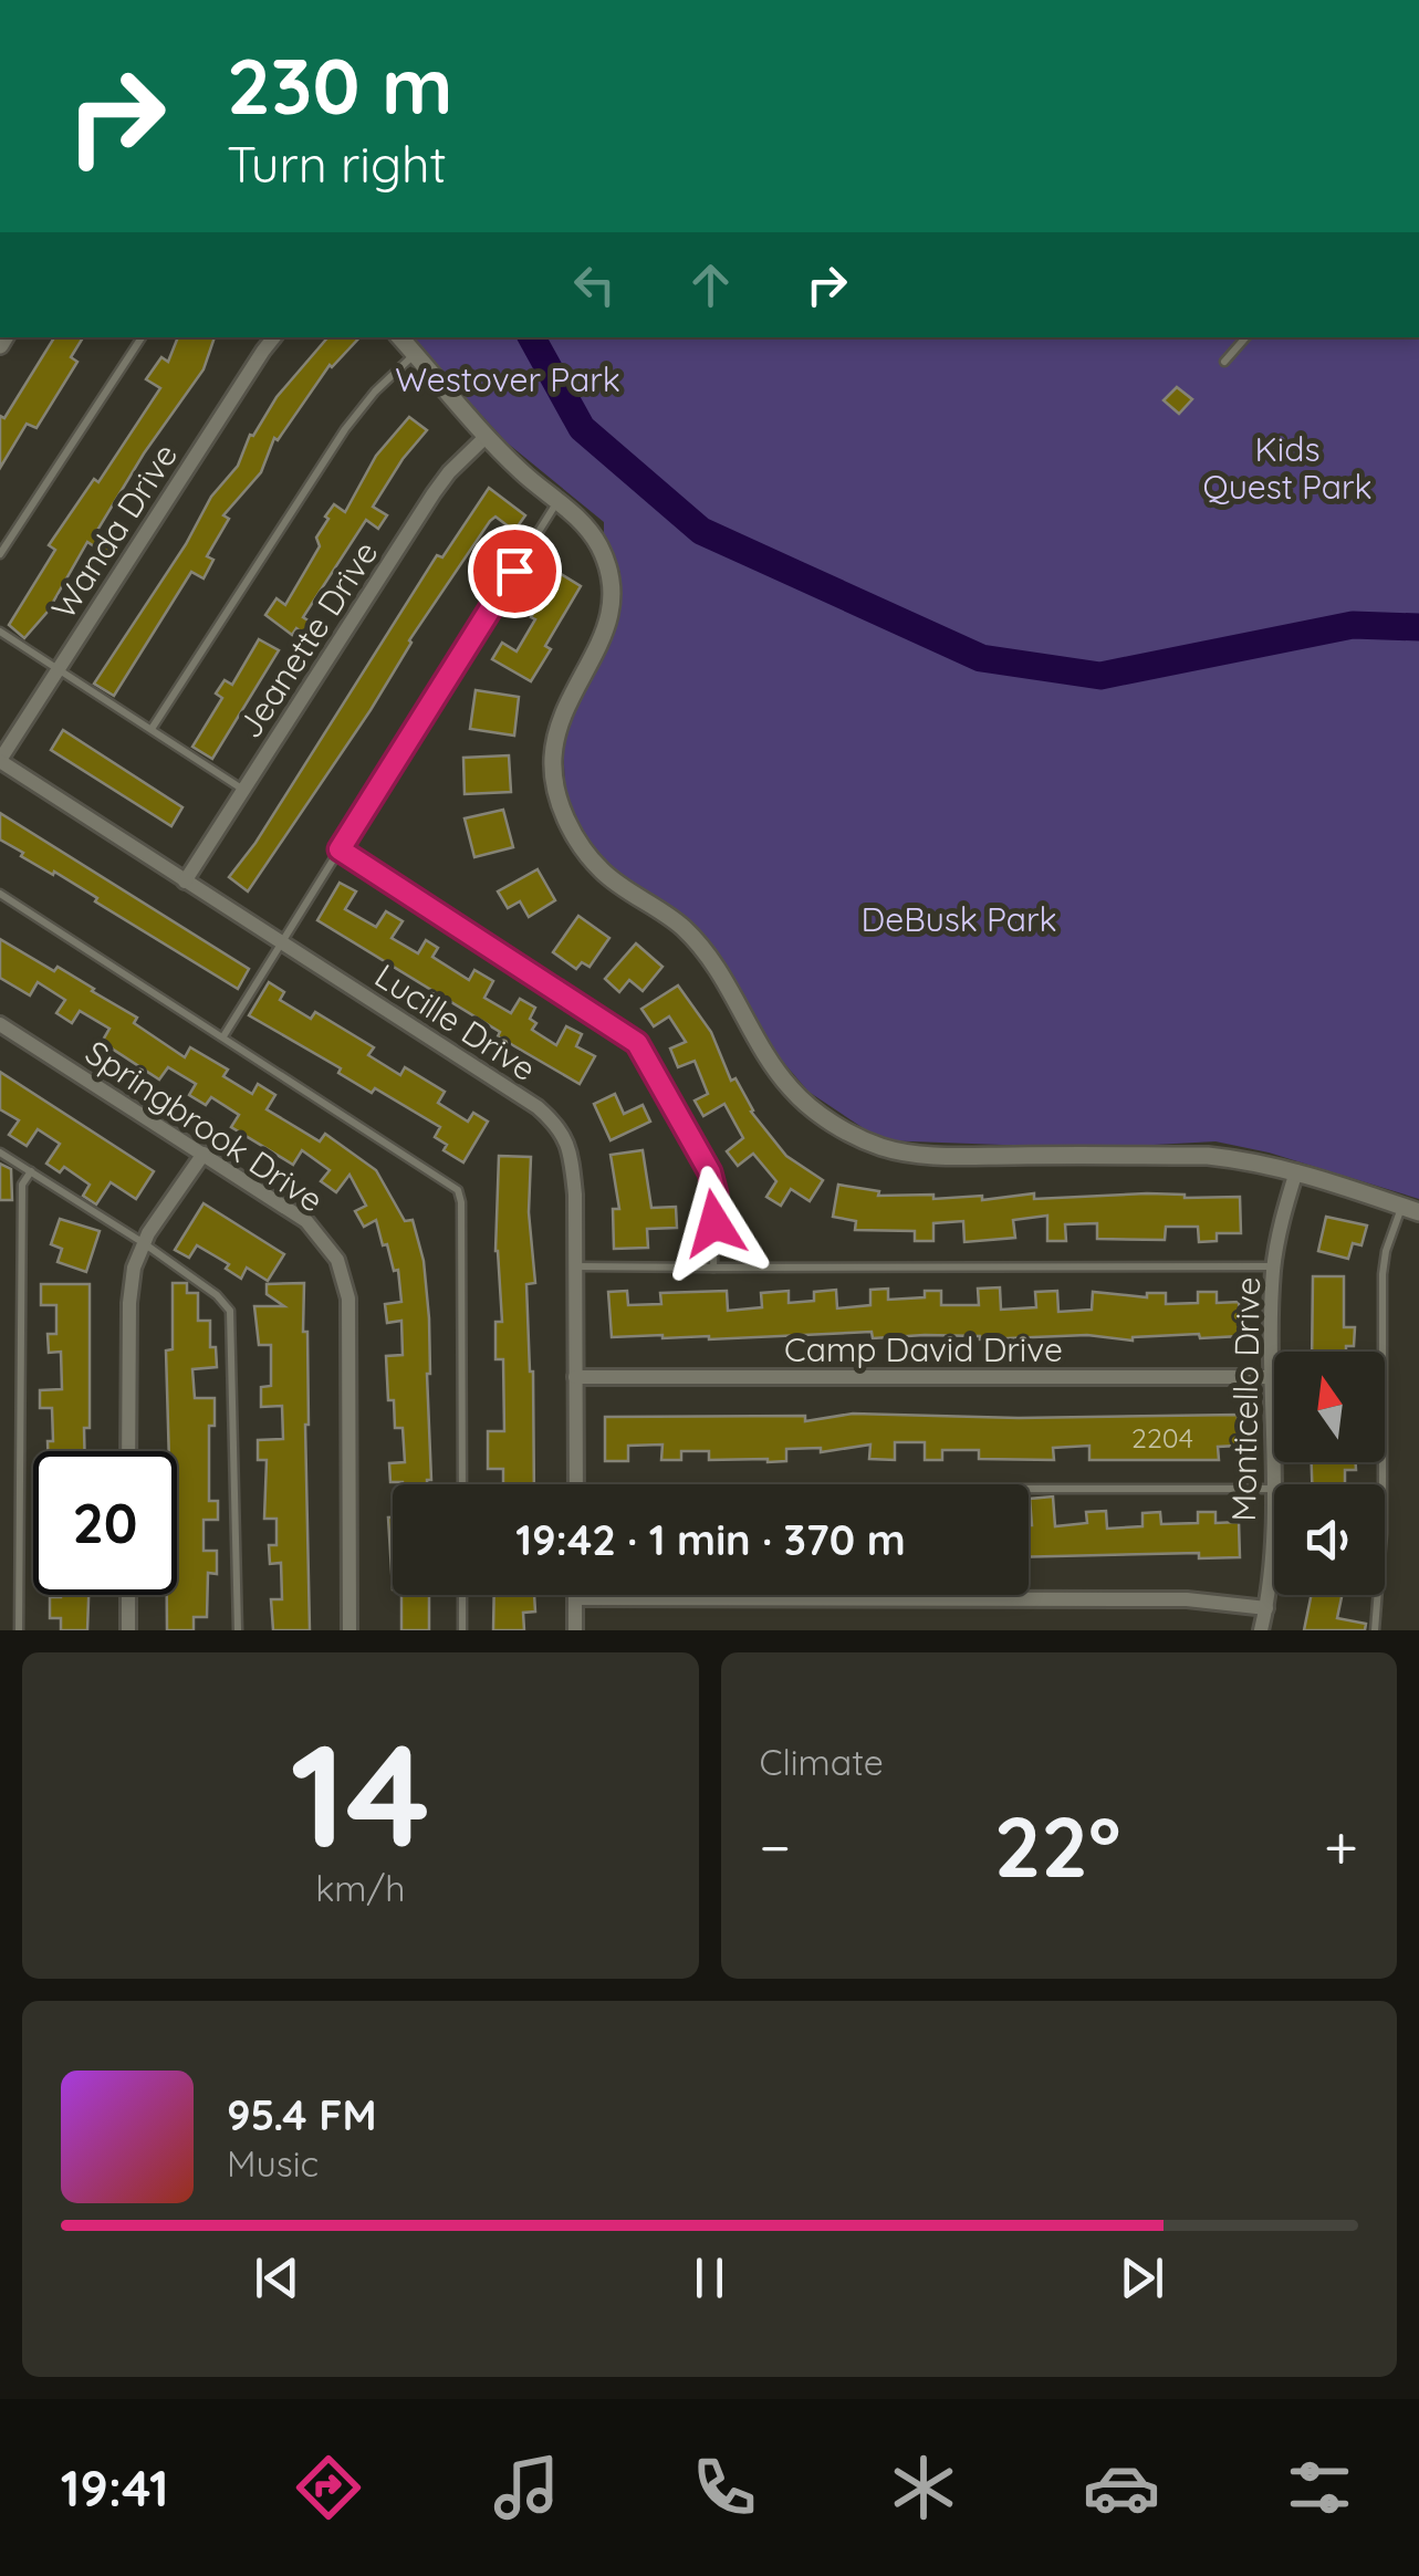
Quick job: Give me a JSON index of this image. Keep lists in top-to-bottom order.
{
  "streets": {
    "street": [
      "Wanda Drive",
      "Jeanette Drive",
      "Lucille Drive",
      "Springbrook Drive",
      "Camp David Drive",
      "Monticello Drive"
    ]
  },
  "crossings": [
    ["Wanda Drive", "Lucille Drive"],
    ["Jeanette Drive", "Lucille Drive"],
    ["Lucille Drive", "Camp David Drive"],
    ["Camp David Drive", "Monticello Drive"]
  ],
  "parks": ["Westover Park", "Kids Quest Park", "DeBusk Park"],
  "house_numbers": ["2204"],
  "north": "top",
  "page": {
    "turn": ["230 m", "Turn right"],
    "limit": "20",
    "trip": "19:42 · 1 min · 370 m",
    "tile": [
      ["14", "km/h"],
      "Climate"
    ],
    "heat": ["−", "22°", "+"],
    "song": ["95.4 FM", "Music"],
    "tabs": "19:41"
  }
}
